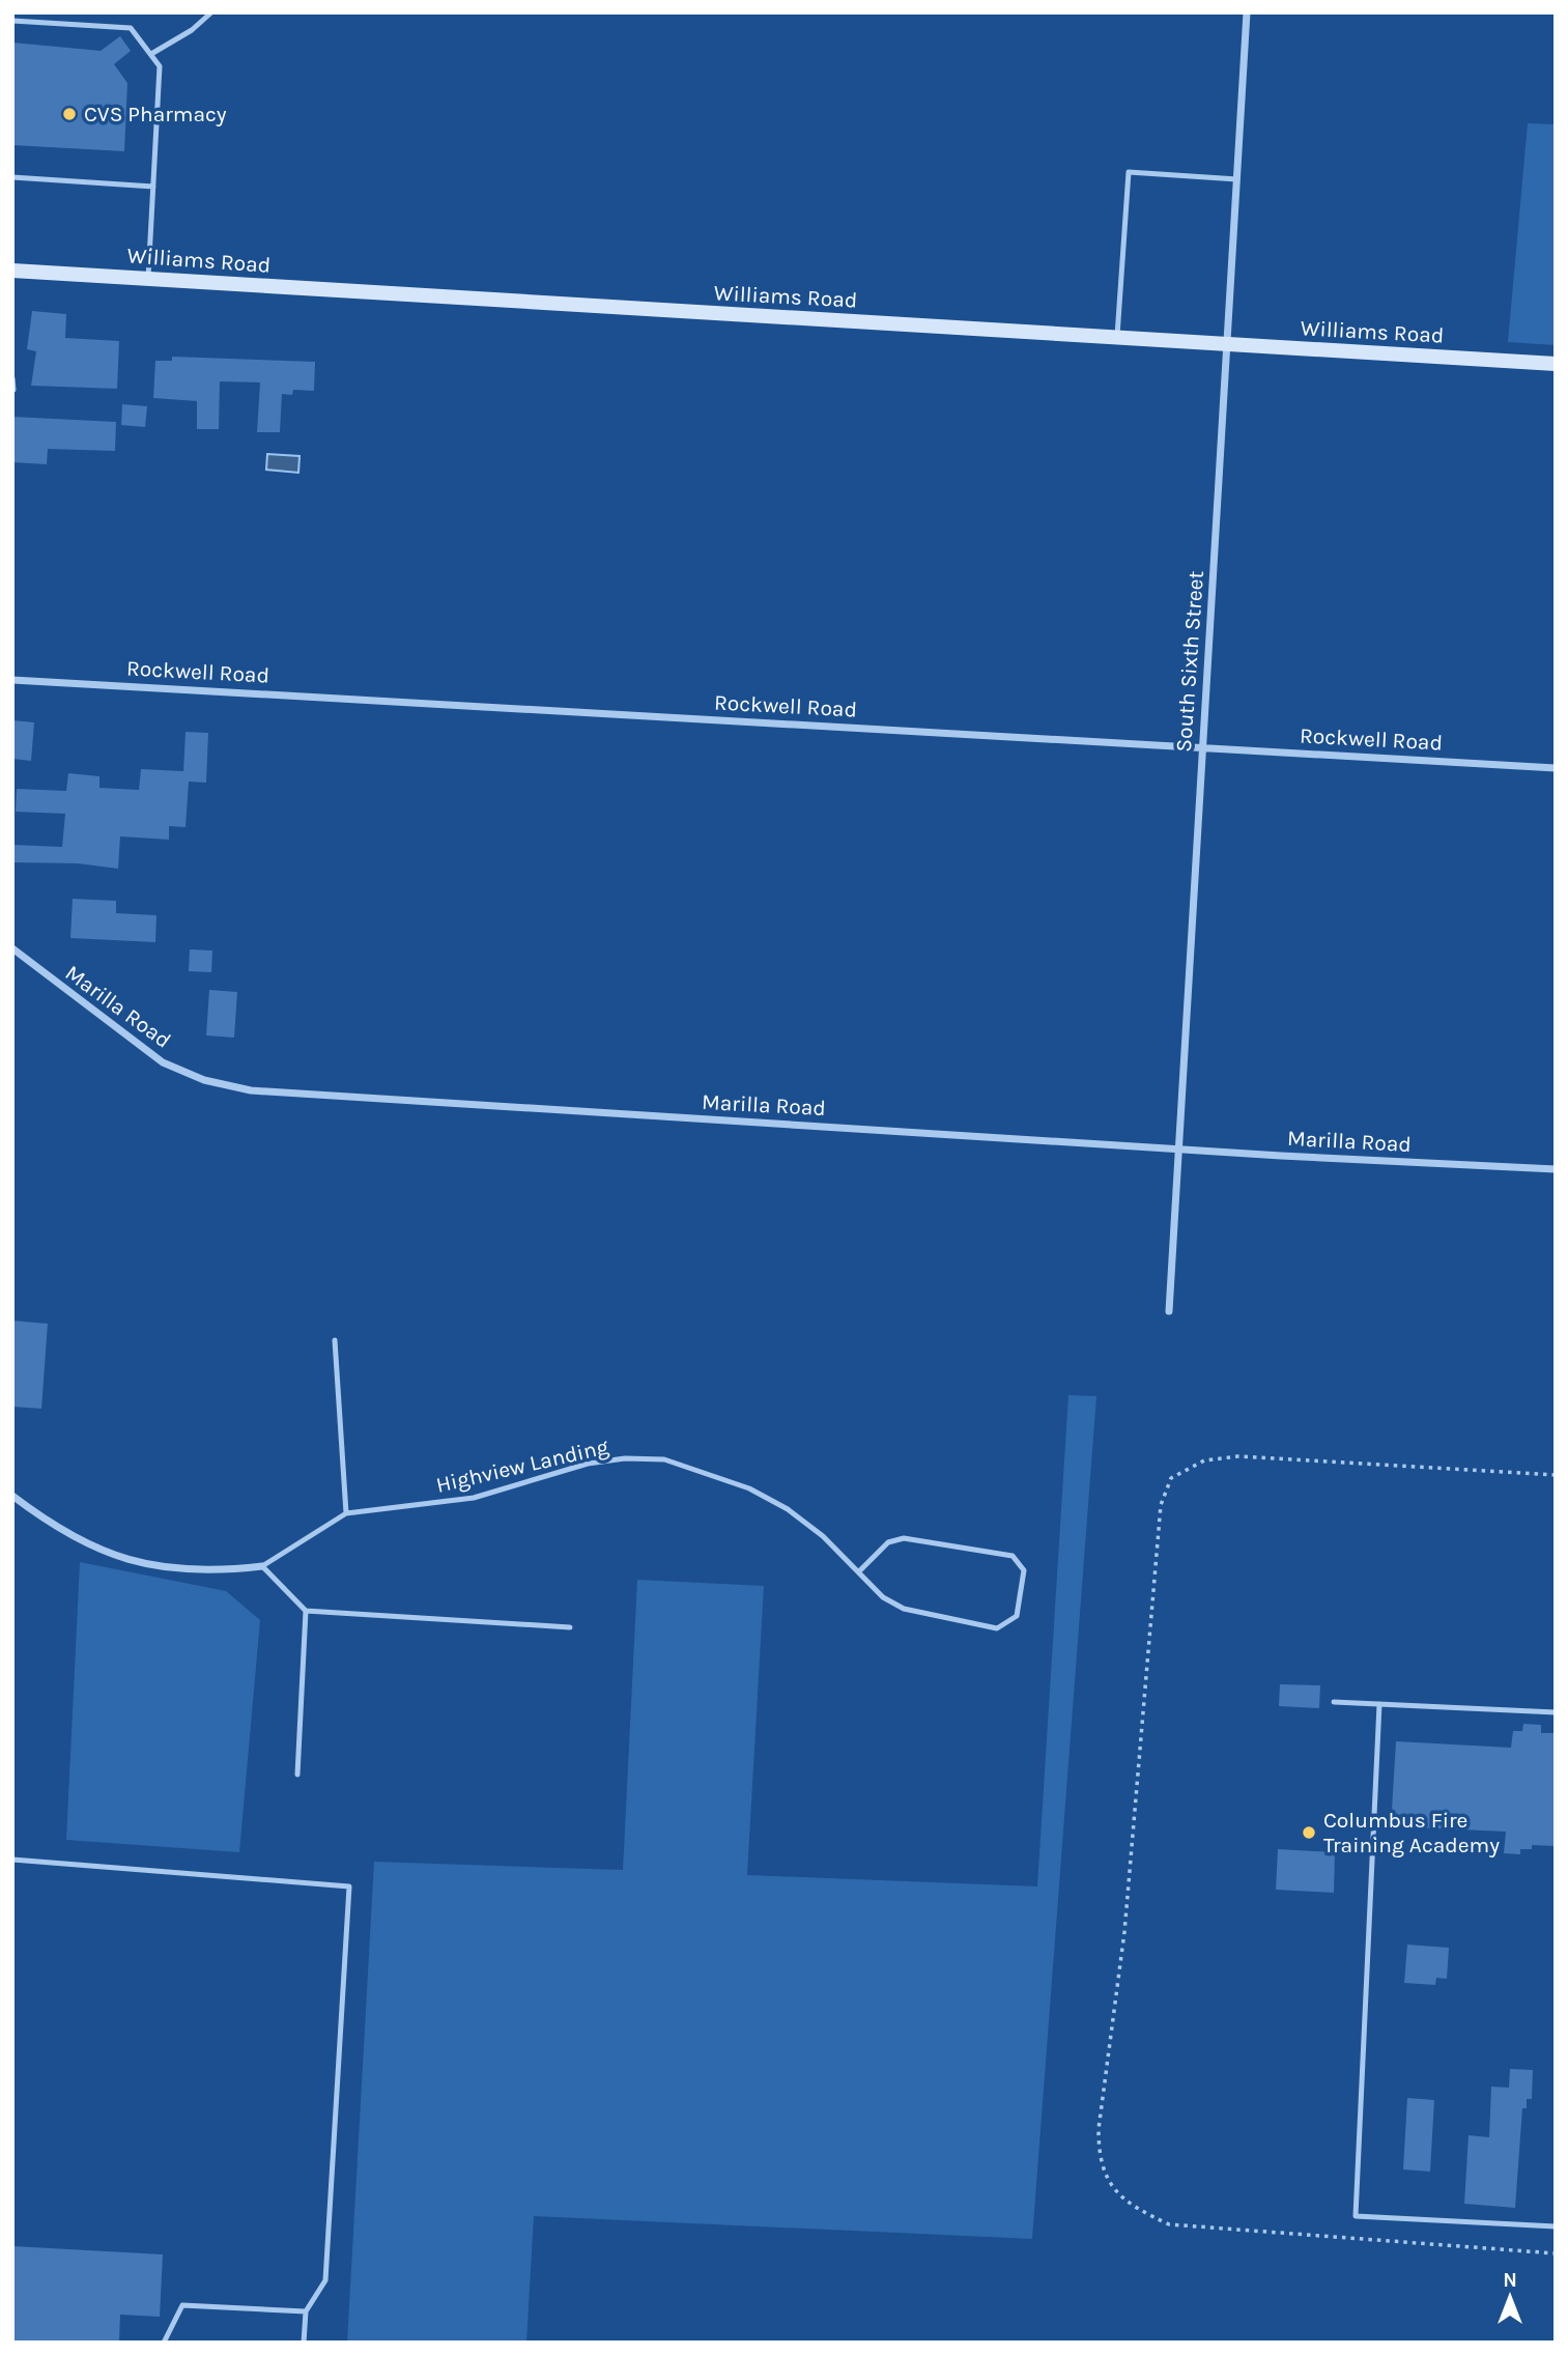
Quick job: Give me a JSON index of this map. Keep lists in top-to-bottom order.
{
  "streets": {
    "main road": ["Williams Road"],
    "street": ["South Sixth Street", "Rockwell Road", "Marilla Road"],
    "lane": ["Highview Landing"]
  },
  "crossings": [
    ["Williams Road", "South Sixth Street"],
    ["South Sixth Street", "Rockwell Road"],
    ["South Sixth Street", "Marilla Road"]
  ],
  "places": ["CVS Pharmacy", "Columbus Fire Training Academy"],
  "north": "top"
}
